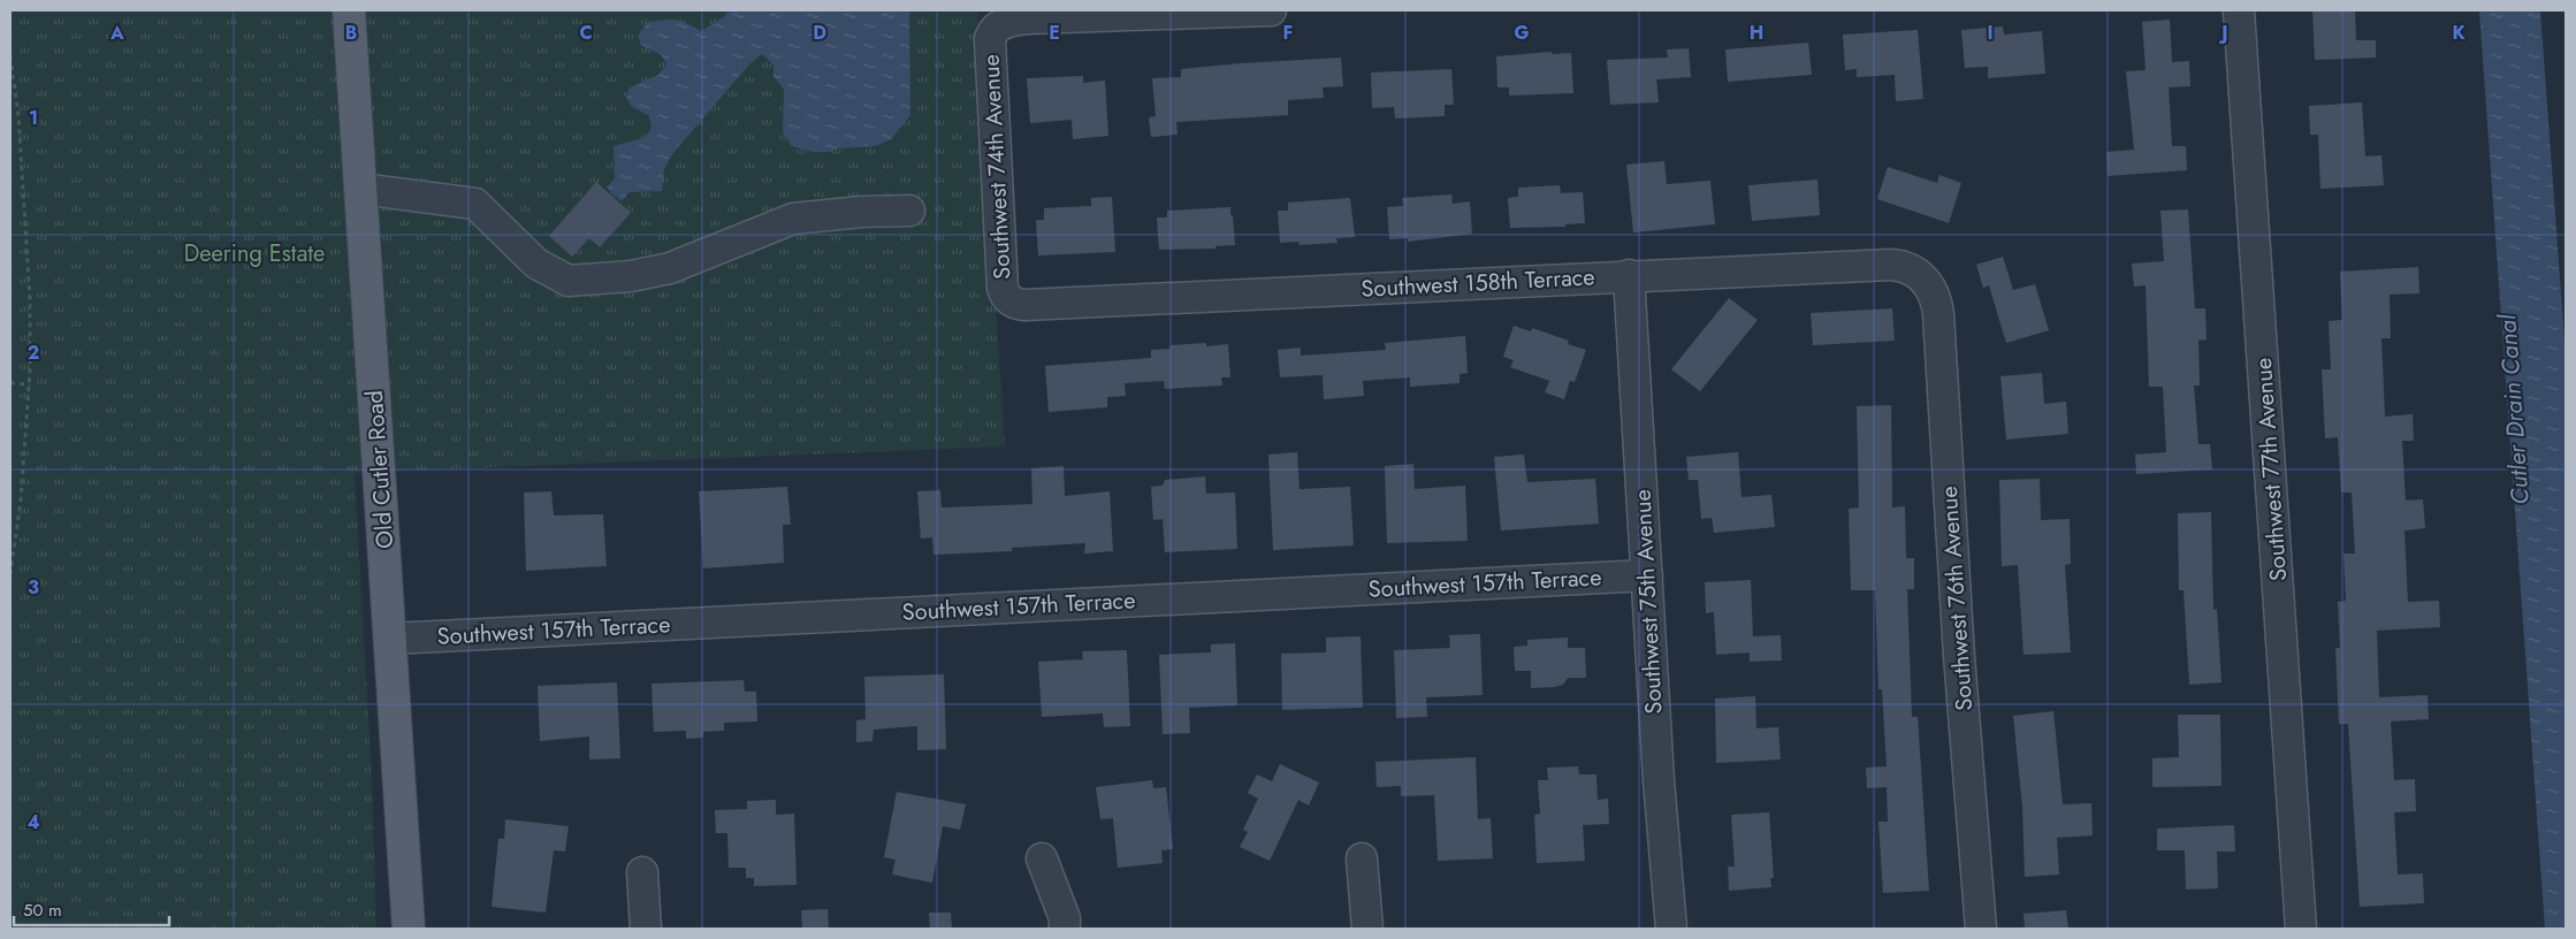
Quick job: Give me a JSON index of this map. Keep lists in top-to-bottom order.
{
  "streets": {
    "main road": ["Old Cutler Road"],
    "street": [
      "Southwest 74th Avenue",
      "Southwest 158th Terrace",
      "Southwest 77th Avenue",
      "Southwest 157th Terrace",
      "Southwest 76th Avenue",
      "Southwest 75th Avenue"
    ]
  },
  "crossings": [
    ["Southwest 74th Avenue", "Southwest 158th Terrace"],
    ["Southwest 158th Terrace", "Southwest 76th Avenue"],
    ["Southwest 158th Terrace", "Southwest 75th Avenue"],
    ["Old Cutler Road", "Southwest 157th Terrace"],
    ["Southwest 157th Terrace", "Southwest 75th Avenue"]
  ],
  "water": ["Cutler Drain Canal"],
  "parks": ["Deering Estate"],
  "scale_bar": "50 m",
  "grid": {
    "columns": [
      "A",
      "B",
      "C",
      "D",
      "E",
      "F",
      "G",
      "H",
      "I",
      "J",
      "K"
    ],
    "rows": [
      "1",
      "2",
      "3",
      "4"
    ]
  }
}
